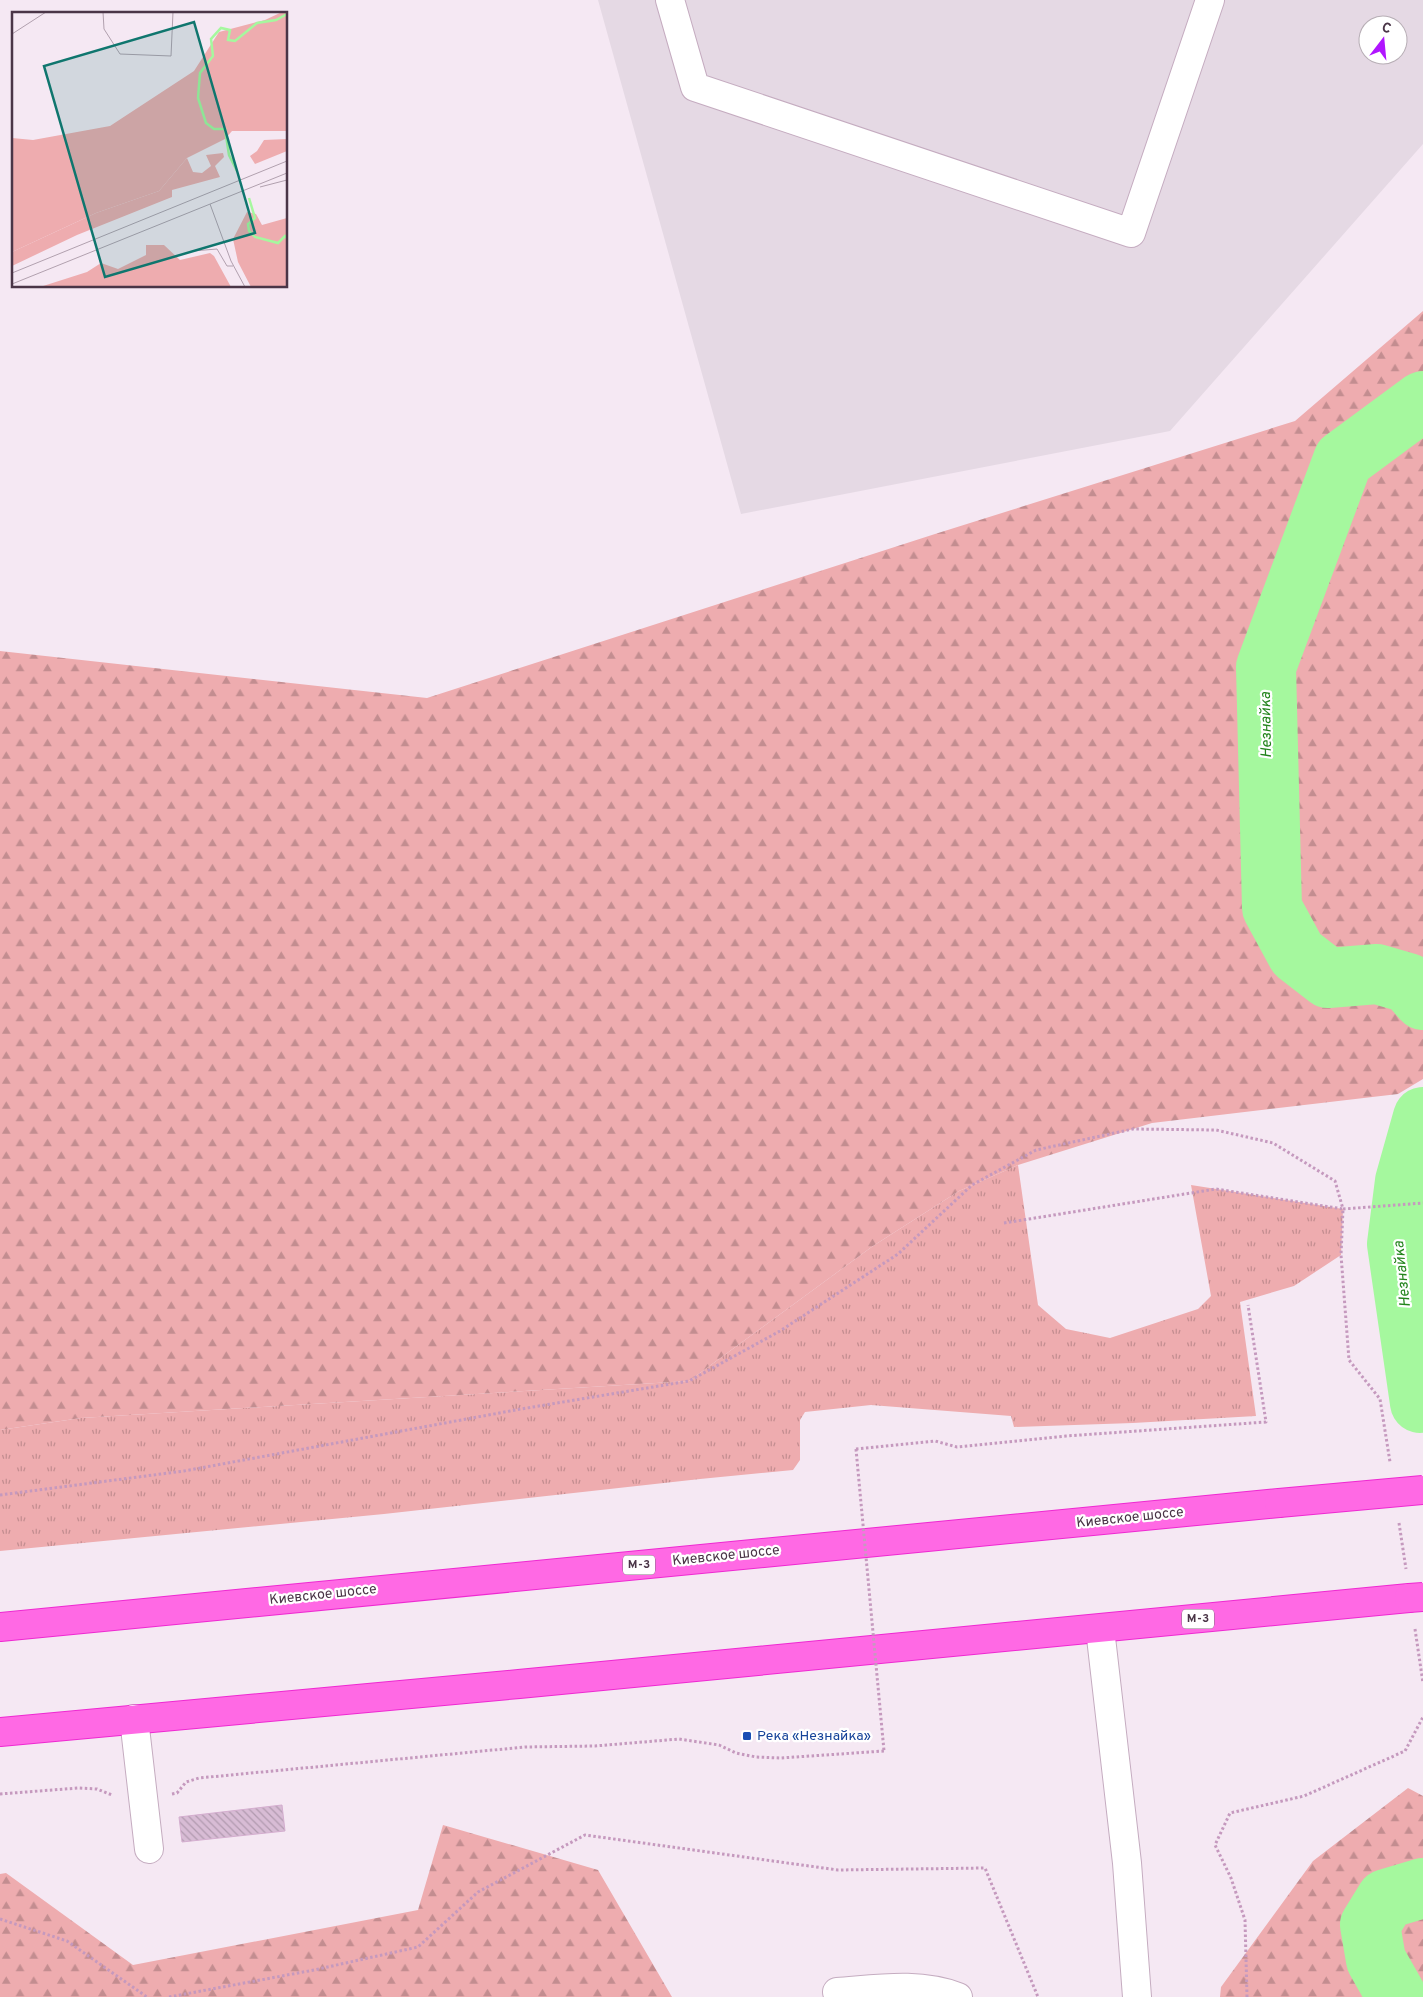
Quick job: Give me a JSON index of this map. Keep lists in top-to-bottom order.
{
  "streets": {
    "highway": ["Киевское шоссе", "М-3"]
  },
  "water": ["Незнайка"],
  "places": {
    "transit": ["Река «Незнайка»"]
  },
  "north": "top"
}
